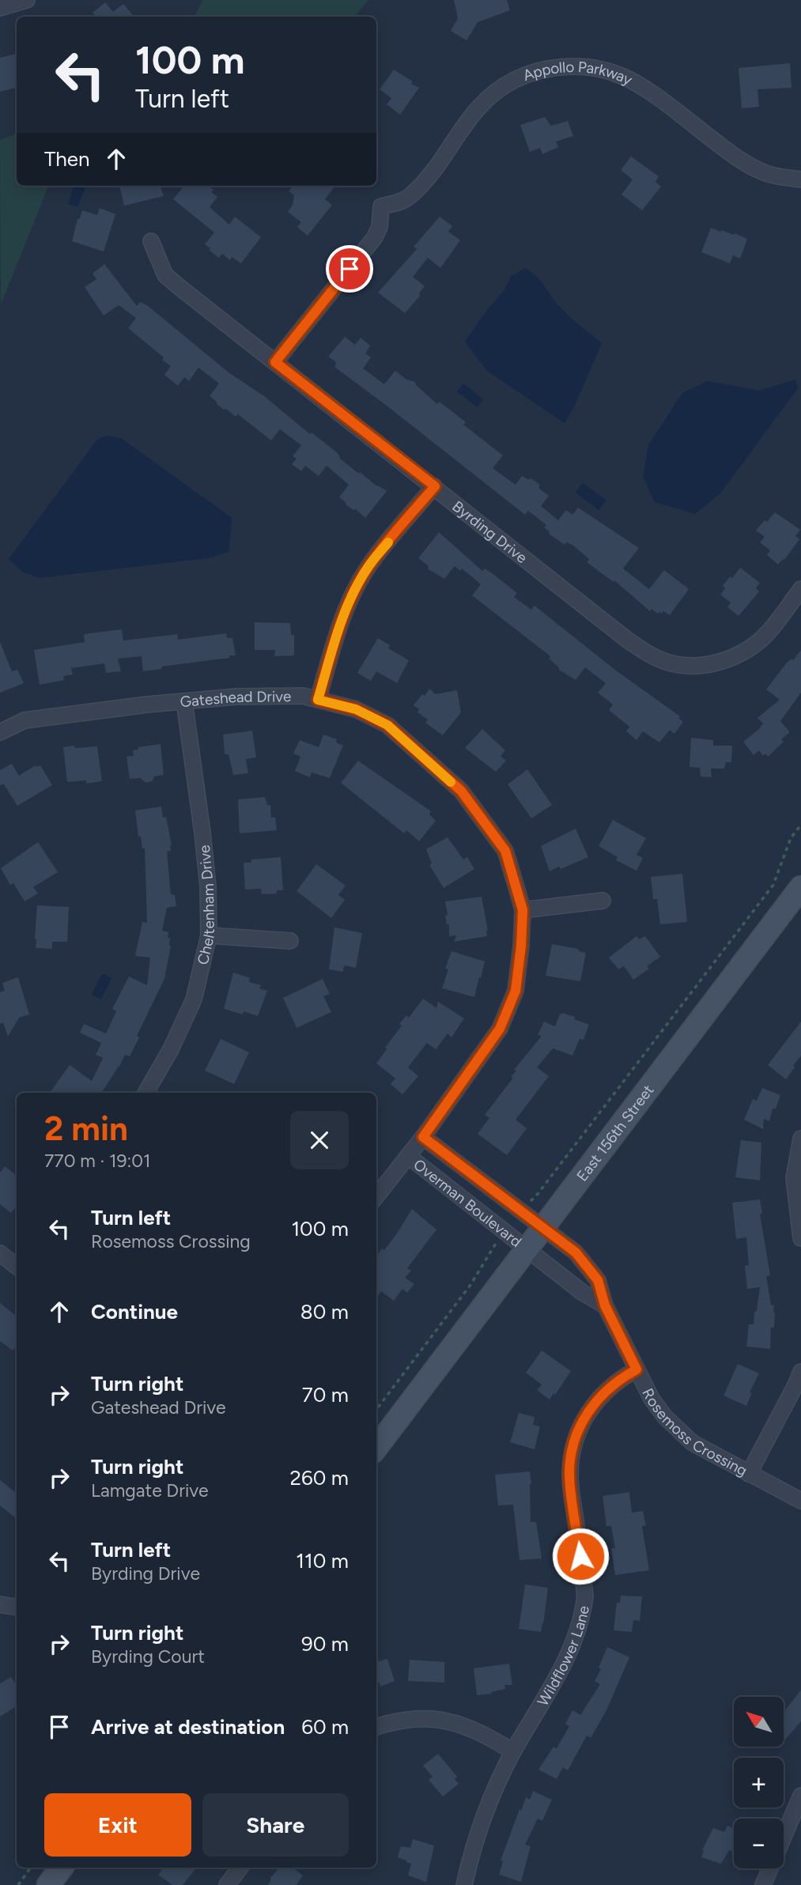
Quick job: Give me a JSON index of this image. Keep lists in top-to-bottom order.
{
  "streets": {
    "street": [
      "Appollo Parkway",
      "Byrding Drive",
      "Gateshead Drive",
      "Cheltenham Drive",
      "East 156th Street",
      "Overman Boulevard",
      "Rosemoss Crossing",
      "Wildflower Lane"
    ]
  },
  "crossings": [
    ["Appollo Parkway", "Byrding Drive"],
    ["Gateshead Drive", "Cheltenham Drive"],
    ["Gateshead Drive", "Overman Boulevard"],
    ["Gateshead Drive", "Rosemoss Crossing"],
    ["East 156th Street", "Overman Boulevard"],
    ["East 156th Street", "Rosemoss Crossing"],
    ["Overman Boulevard", "Rosemoss Crossing"],
    ["Rosemoss Crossing", "Wildflower Lane"]
  ],
  "north": "top left",
  "page": {
    "turn": ["100 m", "Turn left"],
    "then": "Then",
    "heading": ["2 min", "770 m · 19:01"],
    "list": [
      {
        "name": "Turn left",
        "note": "Rosemoss Crossing",
        "value": "100 m"
      },
      {
        "name": "Continue",
        "value": "80 m"
      },
      {
        "name": "Turn right",
        "note": "Gateshead Drive",
        "value": "70 m"
      },
      {
        "name": "Turn right",
        "note": "Lamgate Drive",
        "value": "260 m"
      },
      {
        "name": "Turn left",
        "note": "Byrding Drive",
        "value": "110 m"
      },
      {
        "name": "Turn right",
        "note": "Byrding Court",
        "value": "90 m"
      },
      {
        "name": "Arrive at destination",
        "value": "60 m"
      }
    ],
    "map_buttons": ["+", "−"],
    "buttons": ["Exit", "Share"]
  }
}
